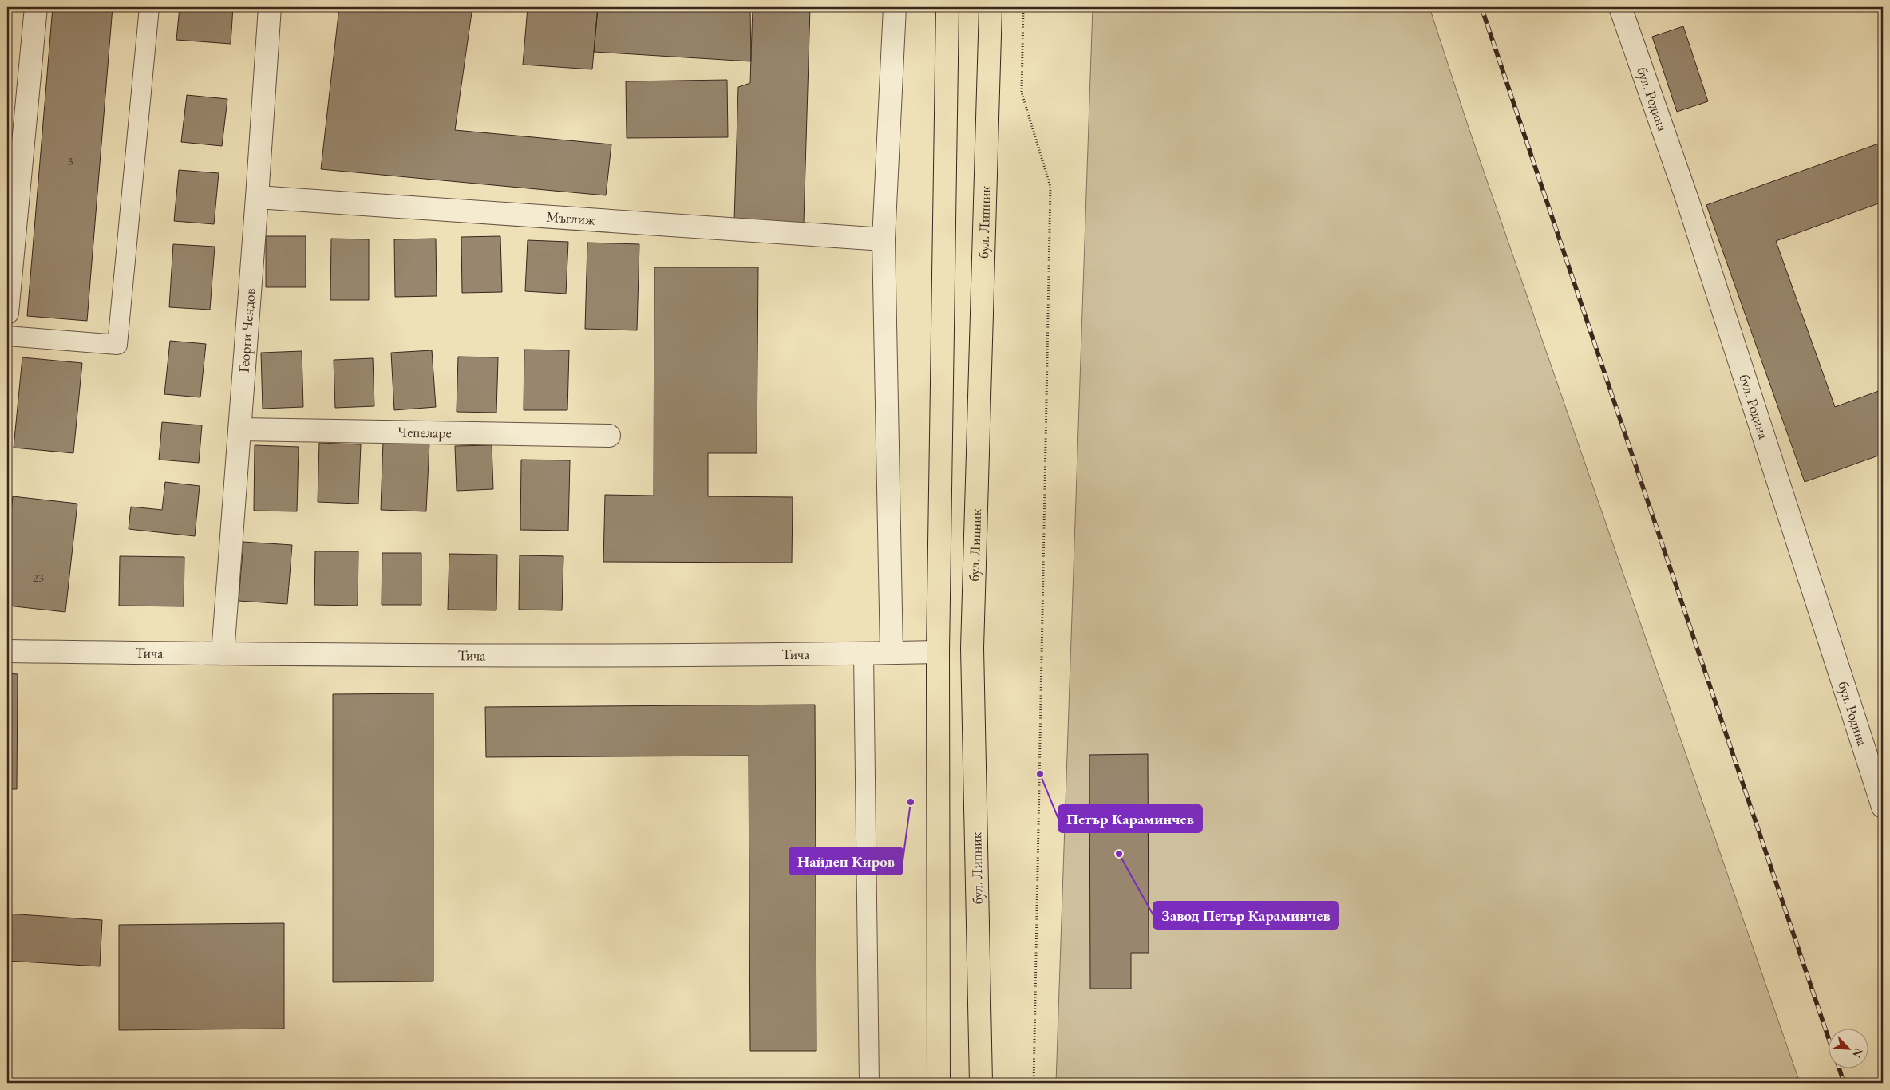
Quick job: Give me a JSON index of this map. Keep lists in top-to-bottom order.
{
  "streets": {
    "main road": ["бул. Липник"],
    "street": [
      "бул. Родина",
      "Мъглиж",
      "Георги Чендов",
      "Чепеларе",
      "Тича"
    ]
  },
  "crossings": [
    ["Мъглиж", "Георги Чендов"],
    ["Георги Чендов", "Чепеларе"],
    ["Георги Чендов", "Тича"]
  ],
  "places": ["Петър Караминчев", "Найден Киров", "Завод Петър Караминчев"],
  "house_numbers": ["3", "23"],
  "north": "bottom right"
}
